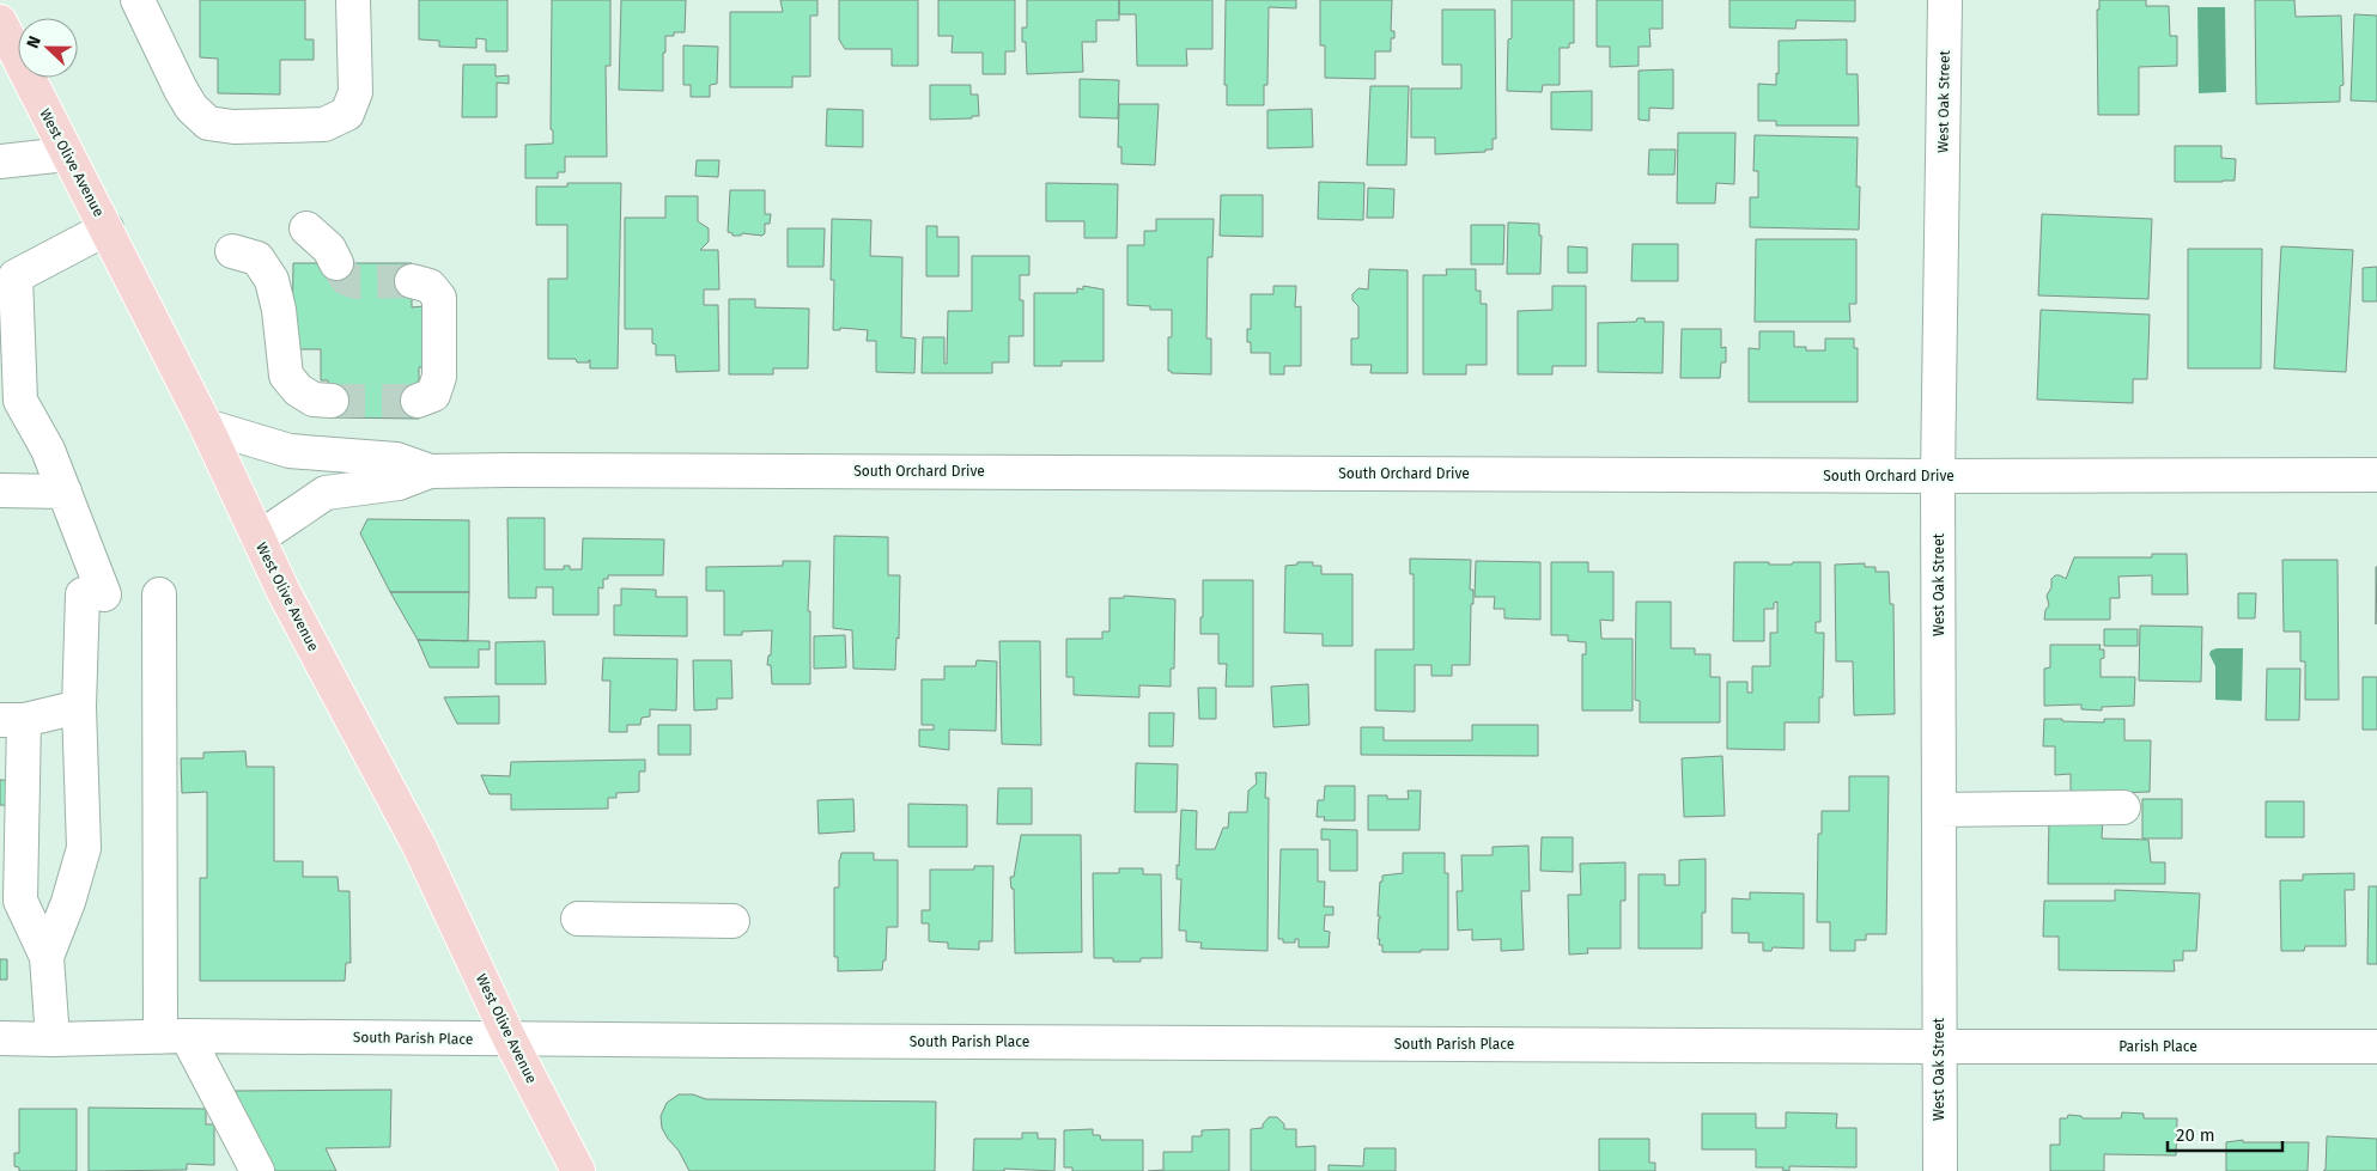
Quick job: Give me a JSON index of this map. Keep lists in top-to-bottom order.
{
  "streets": {
    "main road": ["West Olive Avenue"],
    "street": [
      "West Oak Street",
      "South Orchard Drive",
      "South Parish Place",
      "Parish Place"
    ]
  },
  "crossings": [
    ["West Oak Street", "South Orchard Drive"],
    ["West Oak Street", "South Parish Place"],
    ["West Oak Street", "Parish Place"],
    ["West Olive Avenue", "South Orchard Drive"],
    ["West Olive Avenue", "South Parish Place"],
    ["South Parish Place", "Parish Place"]
  ],
  "scale_bar": "20 m",
  "north": "left"
}
